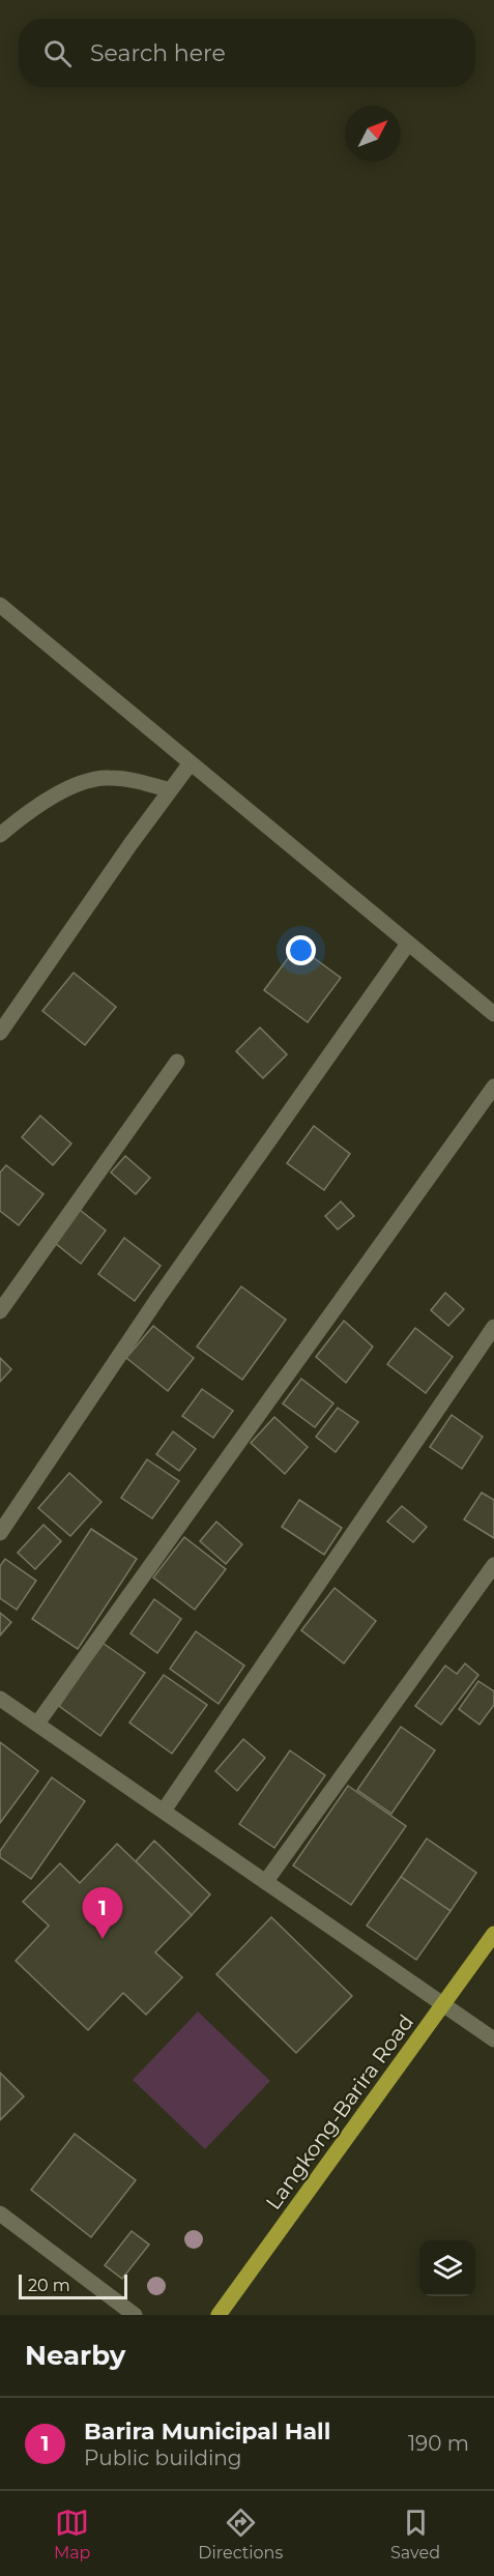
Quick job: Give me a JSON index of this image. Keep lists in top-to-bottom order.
{
  "streets": {
    "main road": ["Langkong-Barira Road"]
  },
  "scale_bar": "20 m",
  "north": "top right",
  "page": {
    "search": "Search here",
    "pins": "1",
    "scale": "20 m",
    "heading": "Nearby",
    "list": [
      {
        "mark": "1",
        "name": "Barira Municipal Hall",
        "note": "Public building",
        "value": "190 m"
      }
    ],
    "nav": ["Map", "Directions", "Saved"]
  }
}
